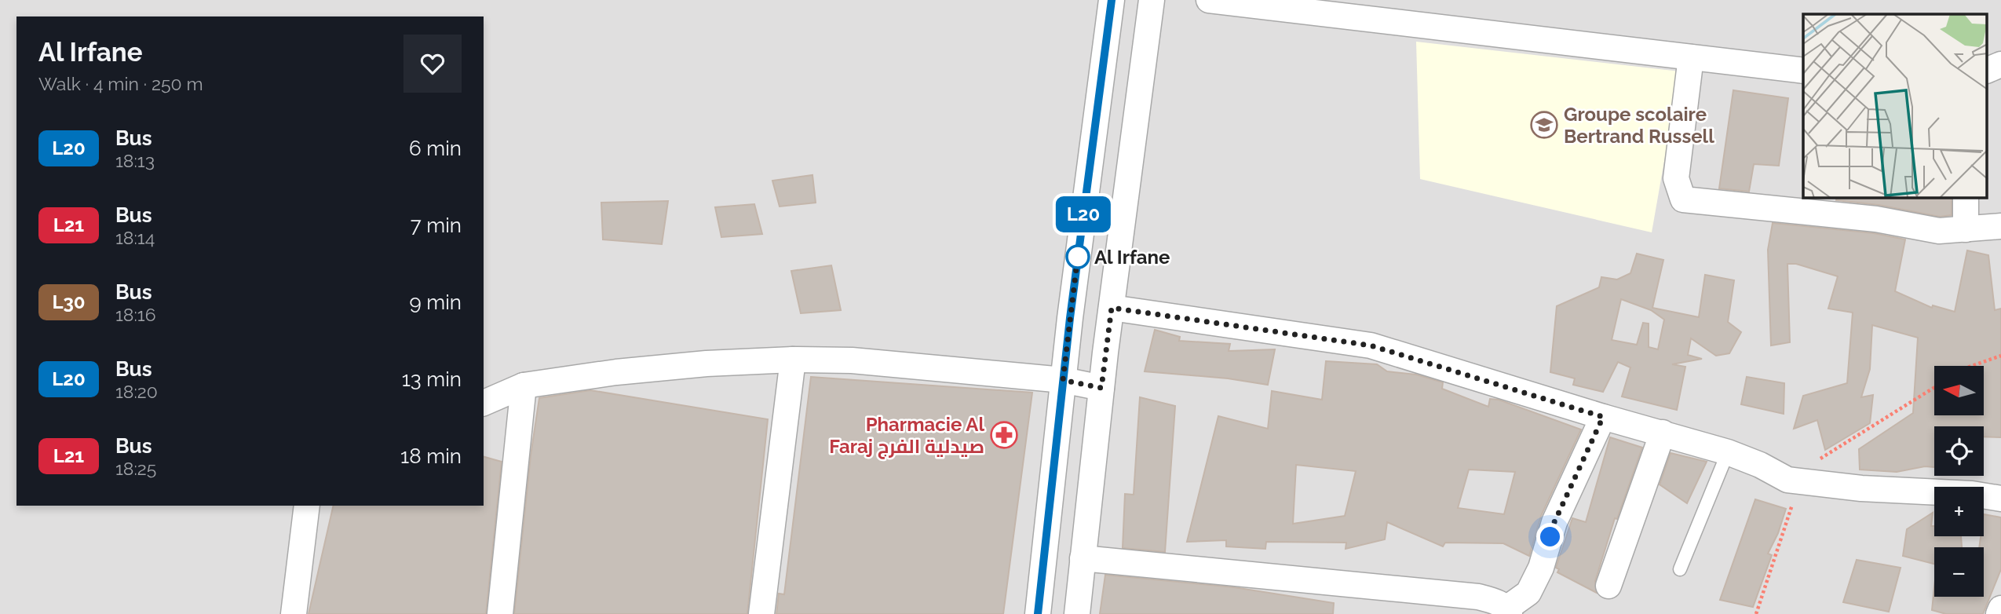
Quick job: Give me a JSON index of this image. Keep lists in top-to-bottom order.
{
  "places": {
    "school or university": ["Groupe scolaire Bertrand Russell"],
    "other": ["Al Irfane"],
    "pharmacy": ["Pharmacie Al Faraj صيدلية الفرج"]
  },
  "lines": ["bus line L20"],
  "north": "left",
  "page": {
    "on_map": "L20",
    "heading": ["Al Irfane", "Walk · 4 min · 250 m"],
    "list": [
      {
        "mark": "L20",
        "name": "Bus",
        "note": "18:13",
        "value": "6 min"
      },
      {
        "mark": "L21",
        "name": "Bus",
        "note": "18:14",
        "value": "7 min"
      },
      {
        "mark": "L30",
        "name": "Bus",
        "note": "18:16",
        "value": "9 min"
      },
      {
        "mark": "L20",
        "name": "Bus",
        "note": "18:20",
        "value": "13 min"
      },
      {
        "mark": "L21",
        "name": "Bus",
        "note": "18:25",
        "value": "18 min"
      }
    ],
    "map_buttons": ["+", "−"]
  }
}
